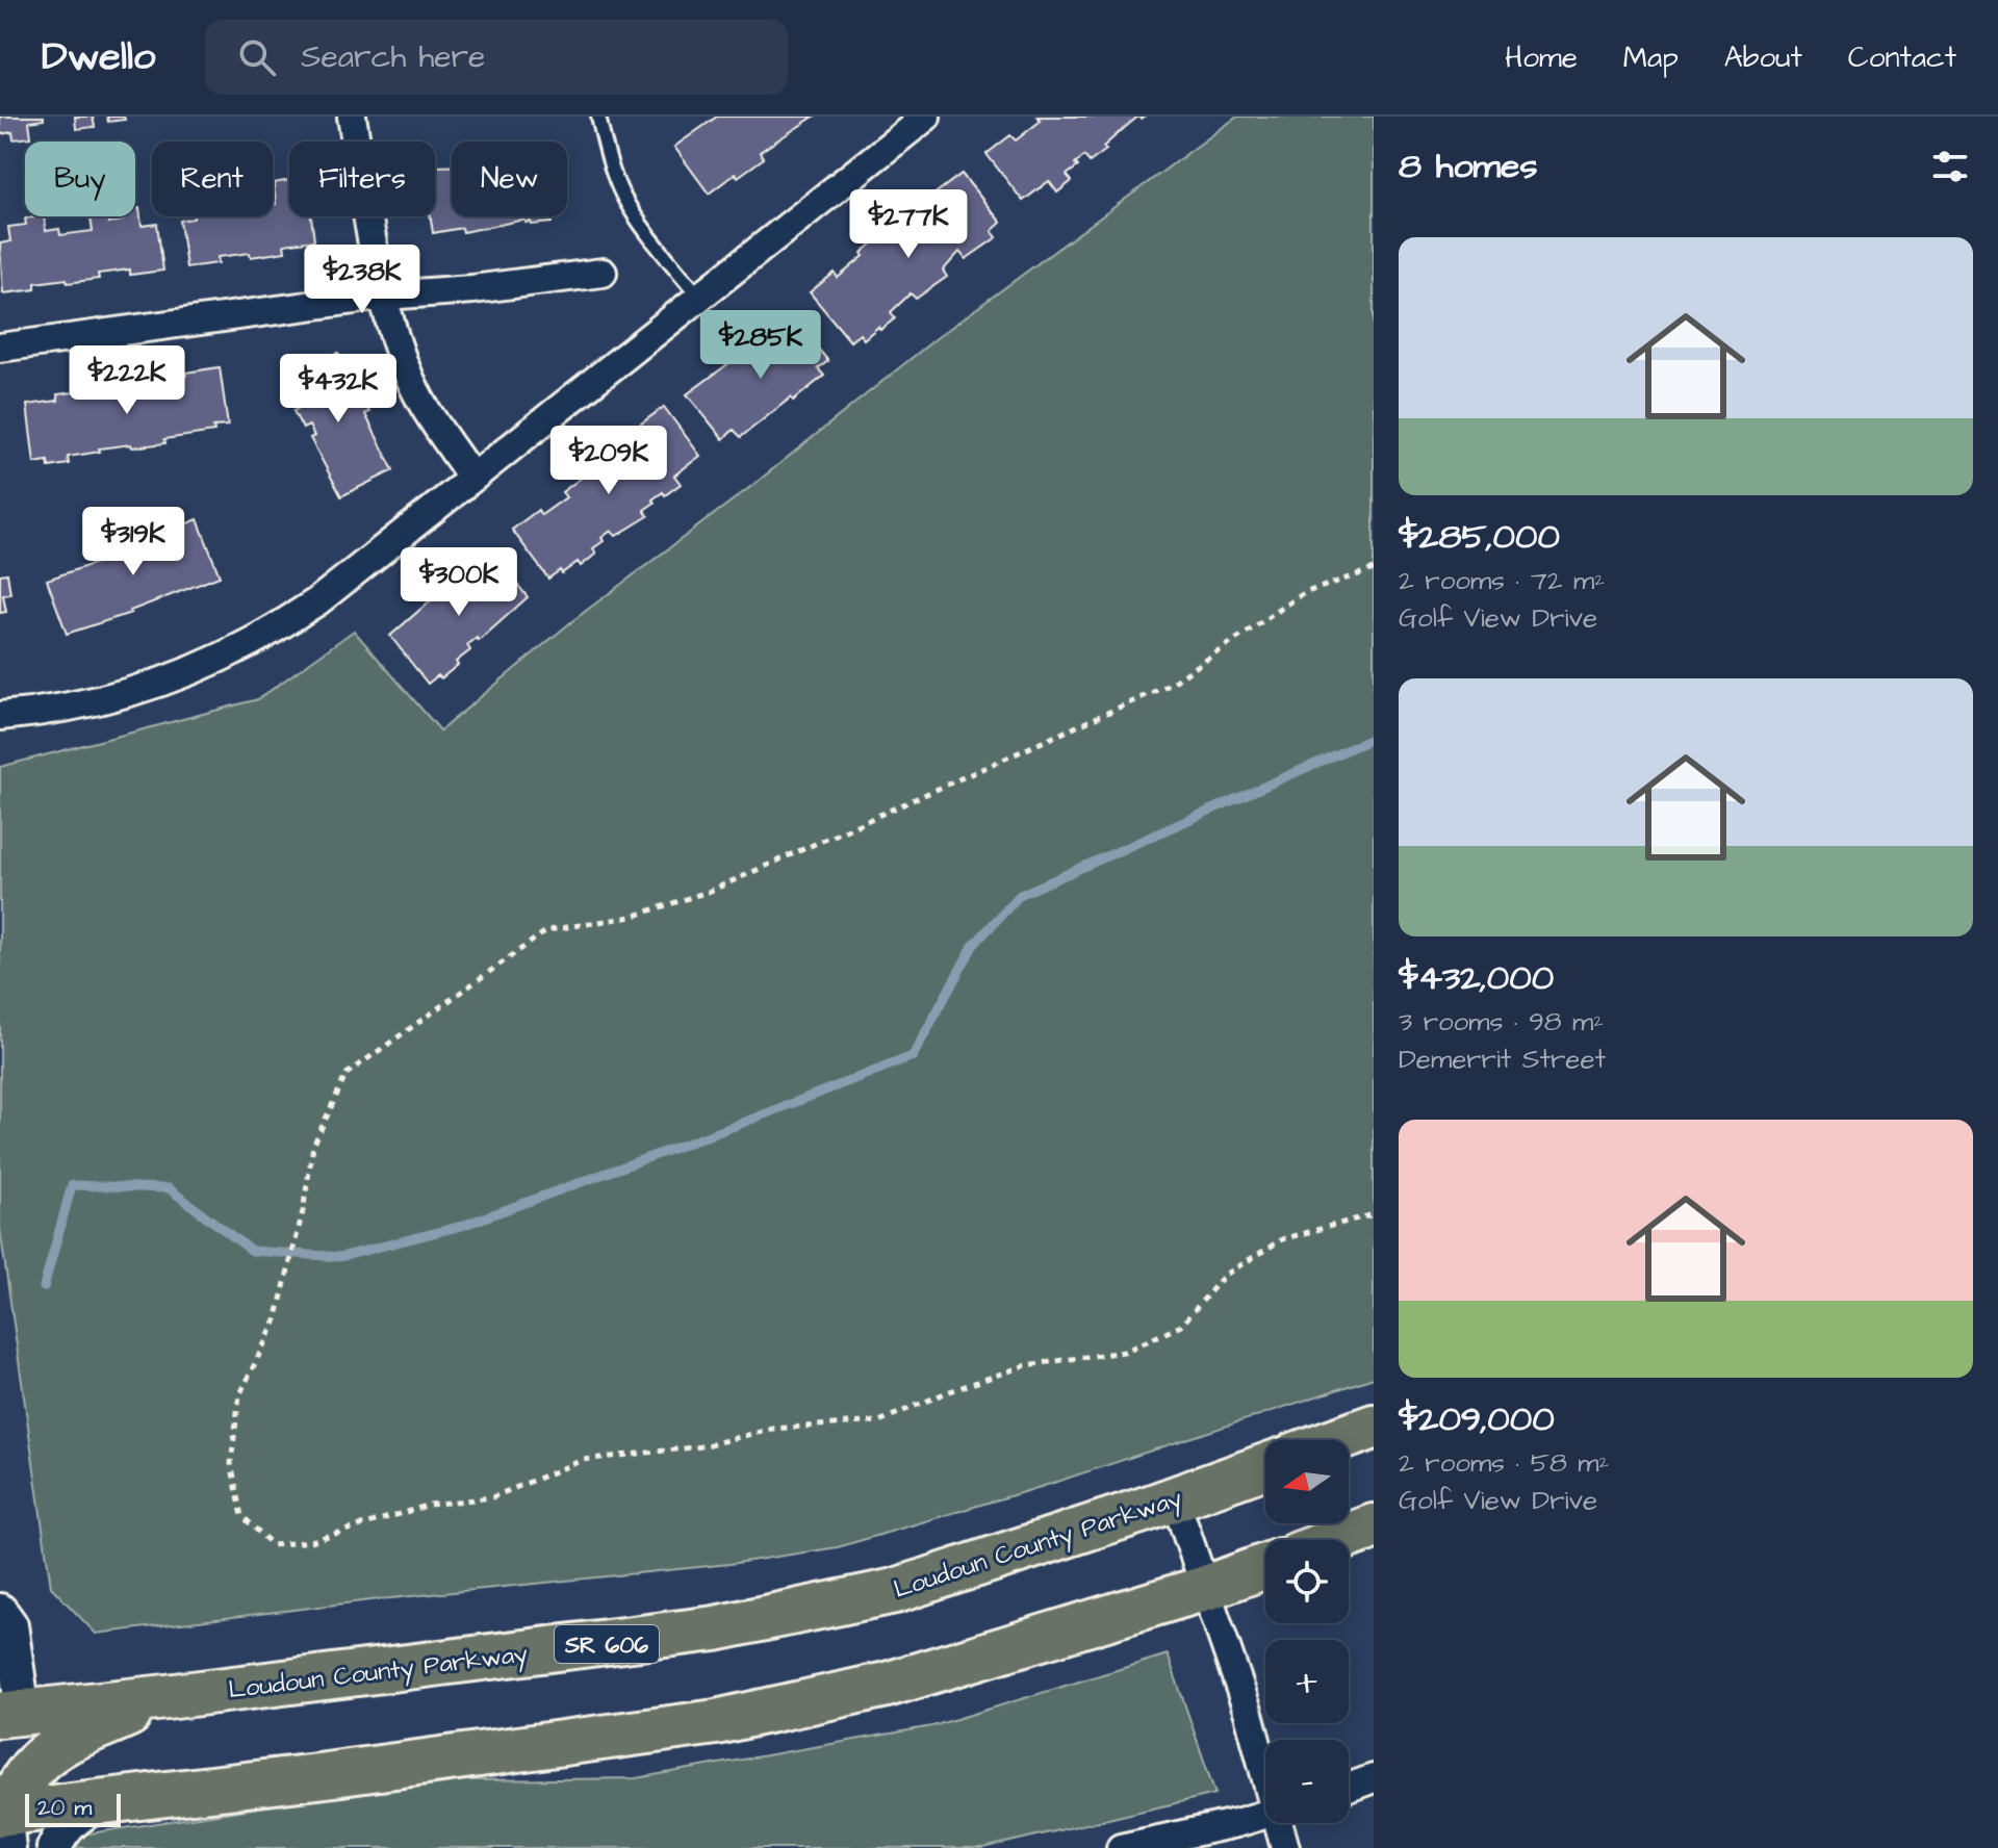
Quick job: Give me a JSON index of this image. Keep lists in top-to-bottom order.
{
  "streets": {
    "main road": ["Loudoun County Parkway", "SR 606"]
  },
  "scale_bar": "20 m",
  "north": "left",
  "page": {
    "header": "Dwello",
    "search": "Search here",
    "nav": [
      "Home",
      "Map",
      "About",
      "Contact"
    ],
    "heading": "8 homes",
    "chip": [
      "Buy",
      "Rent",
      "Filters",
      "New"
    ],
    "price": [
      "$277K",
      "$238K",
      "$285K",
      "$222K",
      "$432K",
      "$209K",
      "$319K",
      "$300K"
    ],
    "list": [
      {
        "name": "$285,000",
        "note": "2 rooms · 72 m² · Golf View Drive"
      },
      {
        "name": "$432,000",
        "note": "3 rooms · 98 m² · Demerrit Street"
      },
      {
        "name": "$209,000",
        "note": "2 rooms · 58 m² · Golf View Drive"
      }
    ],
    "map_buttons": ["+", "−"],
    "scale": "20 m"
  }
}
